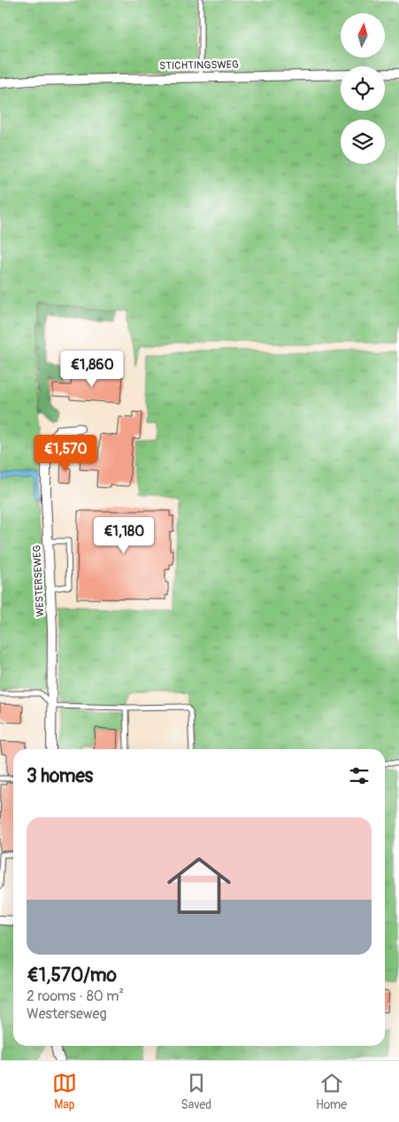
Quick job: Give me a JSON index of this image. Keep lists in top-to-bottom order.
{
  "streets": {
    "street": ["STICHTINGSWEG", "WESTERSEWEG"]
  },
  "north": "top",
  "page": {
    "price": ["€1,860", "€1,570", "€1,180"],
    "heading": "3 homes",
    "list": [
      {
        "name": "€1,570/mo",
        "note": "2 rooms · 80 m² · Westerseweg"
      }
    ],
    "tabs": ["Map", "Saved", "Home"]
  }
}
